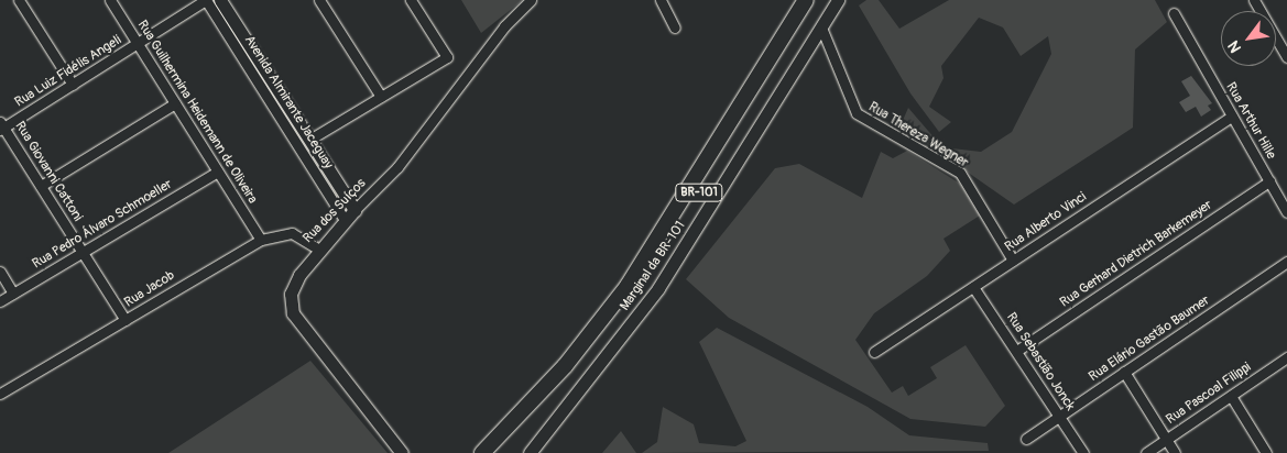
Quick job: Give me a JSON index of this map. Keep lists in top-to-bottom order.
{
  "streets": {
    "highway": ["BR-101"],
    "main road": ["Avenida Almirante Jaceguay", "Rua dos Suíços", "Marginal da BR-101"],
    "street": [
      "Rua Luiz Fidélis Angeli",
      "Rua Guilhermina Heidemann de Oliveira",
      "Rua Arthur Hille",
      "Rua Thereza Wegner",
      "Rua Giovanni Cattoni",
      "Rua Alberto Vinci",
      "Rua Pedro Álvaro Schmoeller",
      "Rua Gerhard Dietrich Barkemeyer",
      "Rua Jacob",
      "Rua Elário Gastão Baumer",
      "Rua Sebastião Jonck",
      "Rua Pascoal Filippi"
    ]
  },
  "crossings": [
    ["Rua Luiz Fidélis Angeli", "Avenida Almirante Jaceguay"],
    ["Rua Luiz Fidélis Angeli", "Rua Guilhermina Heidemann de Oliveira"],
    ["Rua Luiz Fidélis Angeli", "Rua Giovanni Cattoni"],
    ["Avenida Almirante Jaceguay", "Rua dos Suíços"],
    ["Rua Guilhermina Heidemann de Oliveira", "Rua Pedro Álvaro Schmoeller"],
    ["Rua Guilhermina Heidemann de Oliveira", "Rua Jacob"],
    ["Rua Arthur Hille", "Rua Alberto Vinci"],
    ["Rua Arthur Hille", "Rua Gerhard Dietrich Barkemeyer"],
    ["Rua Thereza Wegner", "Rua Alberto Vinci"],
    ["Rua Thereza Wegner", "Marginal da BR-101"],
    ["Rua Giovanni Cattoni", "Rua Pedro Álvaro Schmoeller"],
    ["Rua Giovanni Cattoni", "Rua Jacob"],
    ["Rua dos Suíços", "Rua Jacob"],
    ["Rua Alberto Vinci", "Rua Sebastião Jonck"],
    ["Rua Gerhard Dietrich Barkemeyer", "Rua Sebastião Jonck"],
    ["Rua Elário Gastão Baumer", "Rua Sebastião Jonck"]
  ],
  "north": "bottom left"
}
